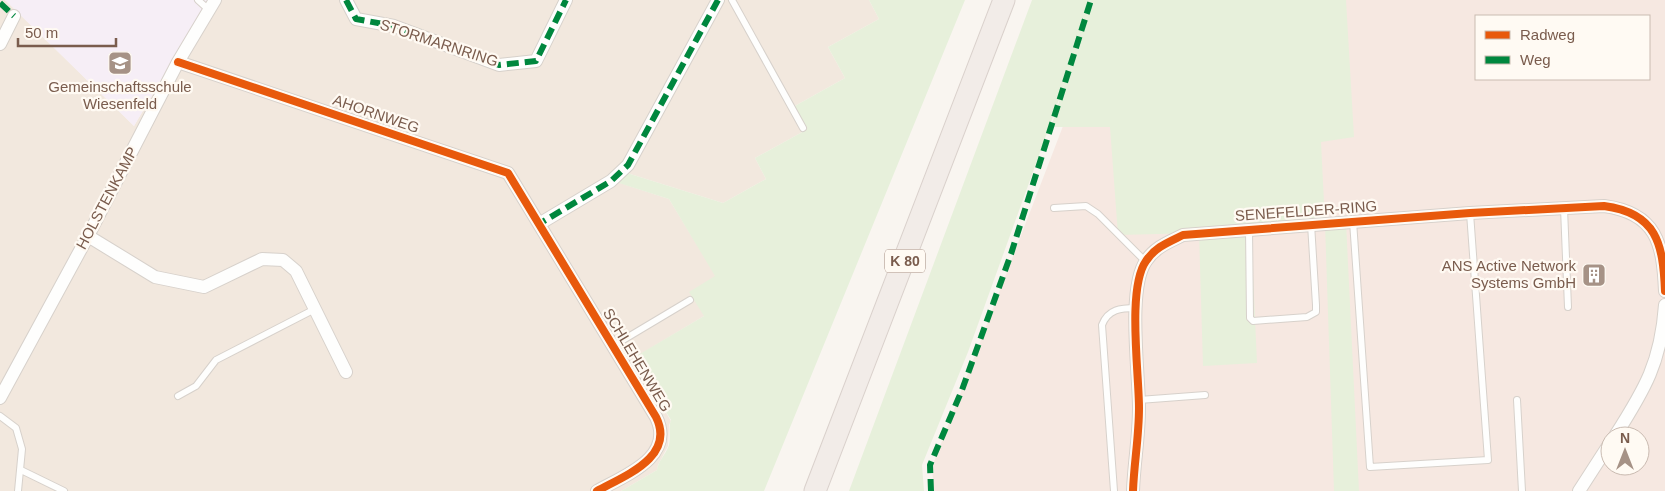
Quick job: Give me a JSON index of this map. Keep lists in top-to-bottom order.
{
  "streets": {
    "highway": ["K 80"],
    "street": [
      "STORMARNRING",
      "AHORNWEG",
      "HOLSTENKAMP",
      "SENEFELDER-RING",
      "SCHLEHENWEG"
    ]
  },
  "crossings": [
    ["AHORNWEG", "HOLSTENKAMP"],
    ["AHORNWEG", "SCHLEHENWEG"]
  ],
  "places": {
    "school or university": ["Gemeinschaftsschule Wiesenfeld"],
    "building": ["ANS Active Network Systems GmbH"]
  },
  "legend": ["Radweg", "Weg"],
  "scale_bar": "50 m",
  "north": "top"
}
